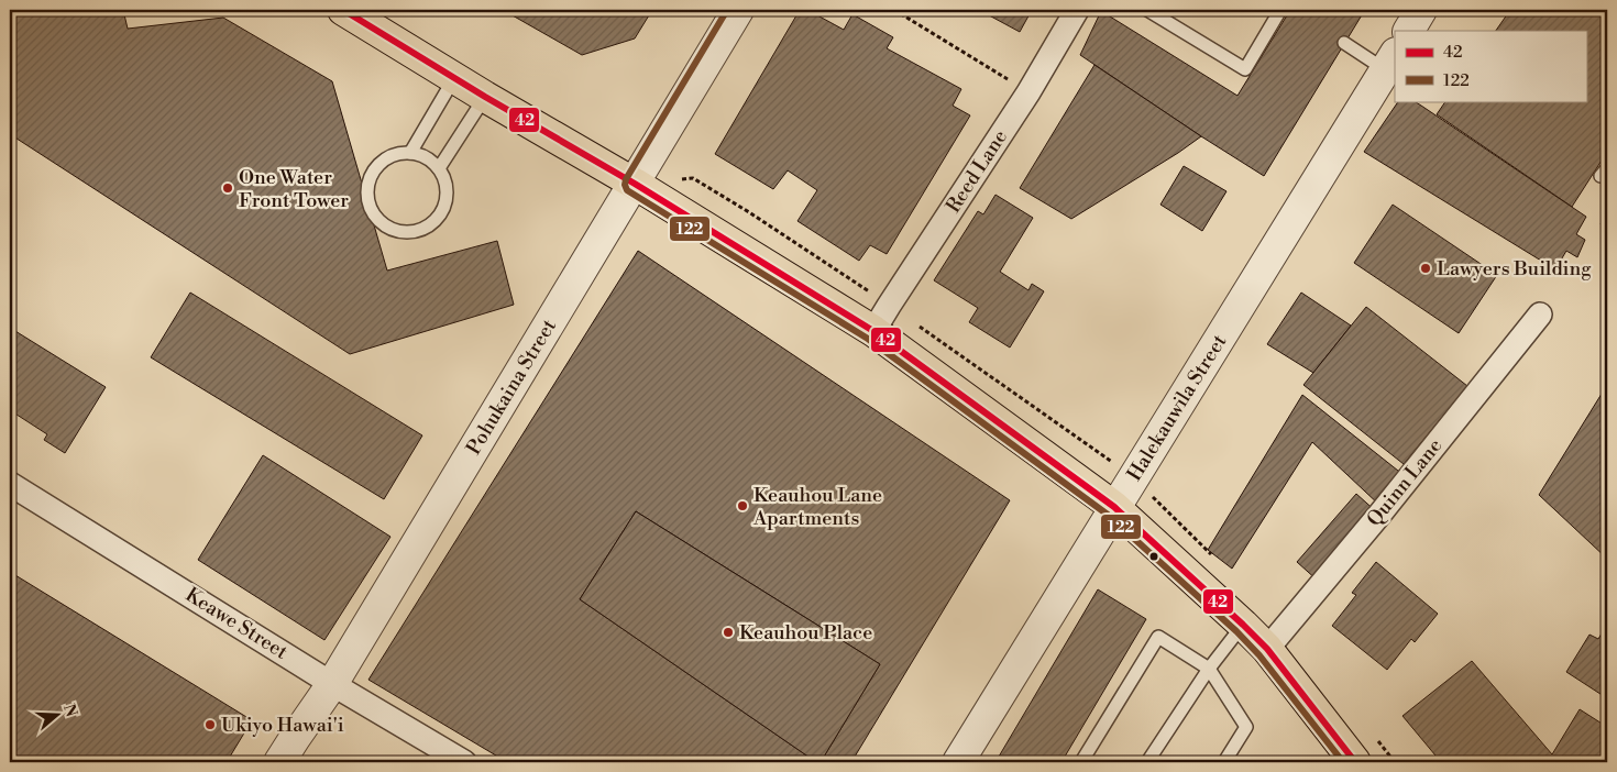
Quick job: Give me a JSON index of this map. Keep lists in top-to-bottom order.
{
  "streets": {
    "street": [
      "Reed Lane",
      "Pohukaina Street",
      "Halekauwila Street",
      "Quinn Lane",
      "Keawe Street"
    ]
  },
  "crossings": [
    ["Pohukaina Street", "Keawe Street"]
  ],
  "places": [
    "One Water Front Tower",
    "Lawyers Building",
    "Keauhou Lane Apartments",
    "Keauhou Place",
    "Ukiyo Hawai'i"
  ],
  "lines": ["transit line 42", "transit line 122"],
  "legend": ["42", "122"],
  "north": "right"
}
